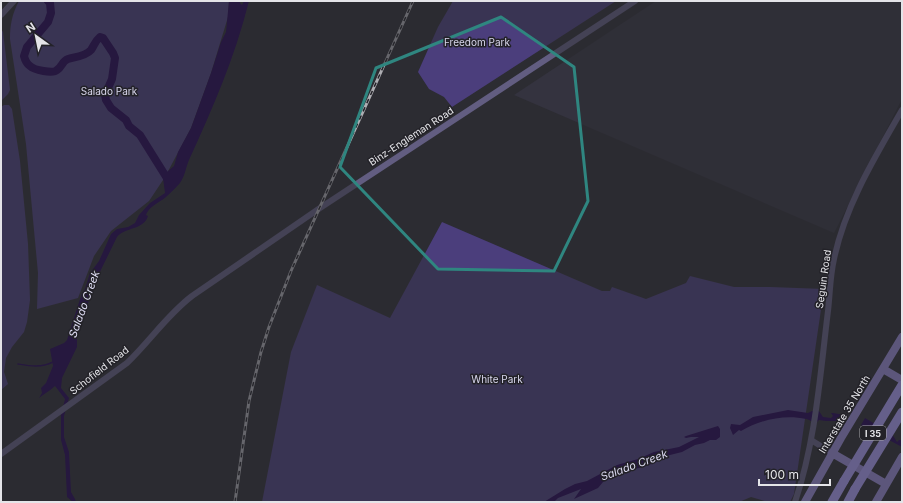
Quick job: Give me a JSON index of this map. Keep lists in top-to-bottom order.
{
  "streets": {
    "highway": ["I 35"],
    "main road": ["Interstate 35 North"],
    "street": ["Binz-Engleman Road", "Seguin Road", "Schofield Road"]
  },
  "crossings": [
    ["Binz-Engleman Road", "Schofield Road"]
  ],
  "water": ["Salado Creek"],
  "parks": ["Freedom Park", "Salado Park", "White Park"],
  "scale_bar": "100 m",
  "north": "top left"
}
